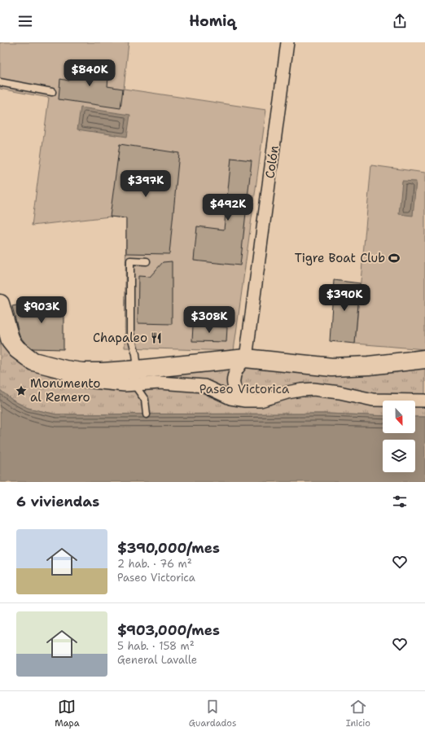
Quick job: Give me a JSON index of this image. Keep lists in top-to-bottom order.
{
  "streets": {
    "street": ["Colón"]
  },
  "parks": ["Paseo Victorica"],
  "places": {
    "sports": ["Tigre Boat Club"],
    "restaurant": ["Chapaleo"],
    "place": ["Monumento al Remero"]
  },
  "north": "bottom",
  "page": {
    "header": "Homiq",
    "price": [
      "$840K",
      "$397K",
      "$492K",
      "$390K",
      "$903K",
      "$308K"
    ],
    "heading": "6 viviendas",
    "list": [
      {
        "name": "$390,000/mes",
        "note": "2 hab. · 76 m² · Paseo Victorica"
      },
      {
        "name": "$903,000/mes",
        "note": "5 hab. · 158 m² · General Lavalle"
      }
    ],
    "tabs": ["Mapa", "Guardados", "Inicio"]
  }
}
